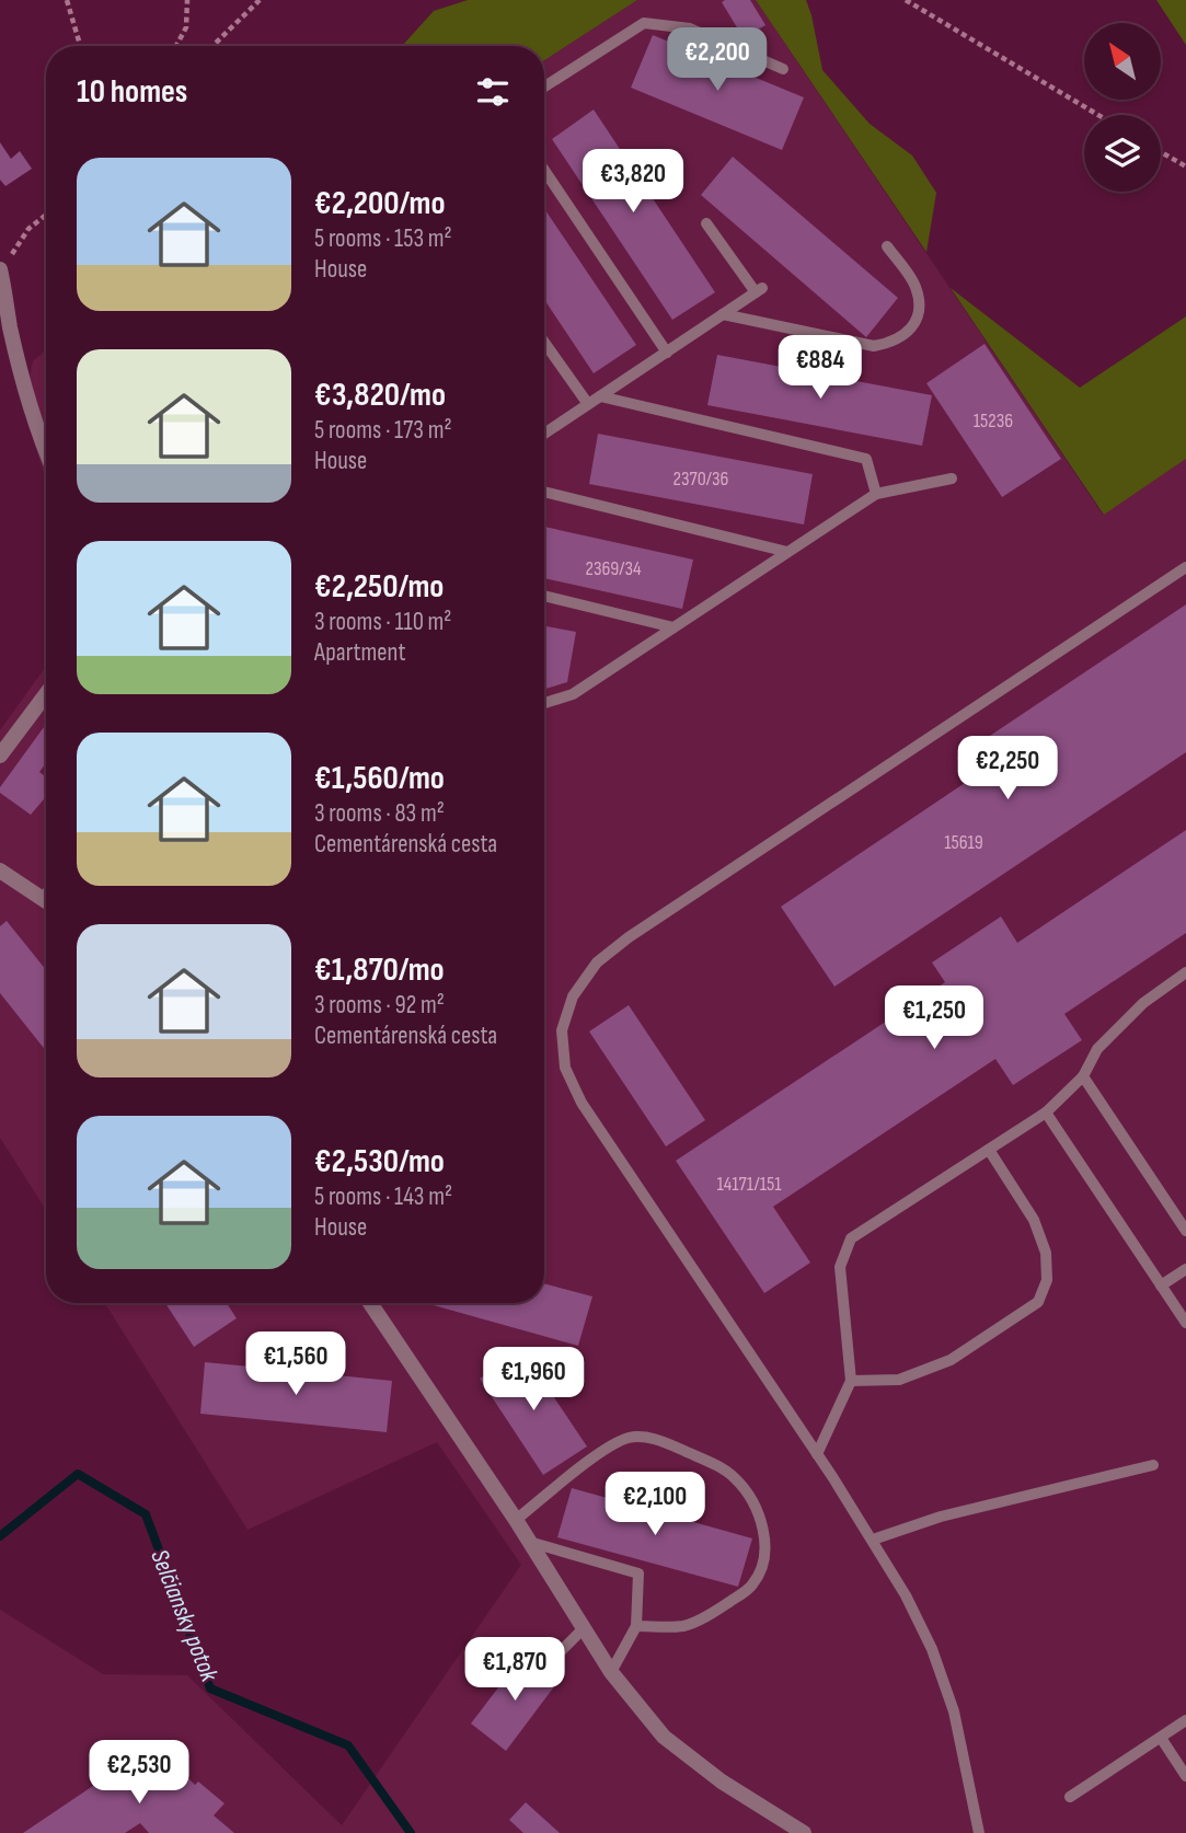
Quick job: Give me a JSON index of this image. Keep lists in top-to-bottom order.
{
  "water": ["Selčiansky potok"],
  "house_numbers": [
    "15236",
    "2370/36",
    "2369/34",
    "15619",
    "14171/151"
  ],
  "north": "top left",
  "page": {
    "price": [
      "€2,200",
      "€3,820",
      "€884",
      "€2,250",
      "€1,250",
      "€1,560",
      "€1,960",
      "€2,100",
      "€1,870",
      "€2,530"
    ],
    "heading": "10 homes",
    "list": [
      {
        "name": "€2,200/mo",
        "note": "5 rooms · 153 m² · House"
      },
      {
        "name": "€3,820/mo",
        "note": "5 rooms · 173 m² · House"
      },
      {
        "name": "€2,250/mo",
        "note": "3 rooms · 110 m² · Apartment"
      },
      {
        "name": "€1,560/mo",
        "note": "3 rooms · 83 m² · Cementárenská cesta"
      },
      {
        "name": "€1,870/mo",
        "note": "3 rooms · 92 m² · Cementárenská cesta"
      },
      {
        "name": "€2,530/mo",
        "note": "5 rooms · 143 m² · House"
      }
    ]
  }
}
